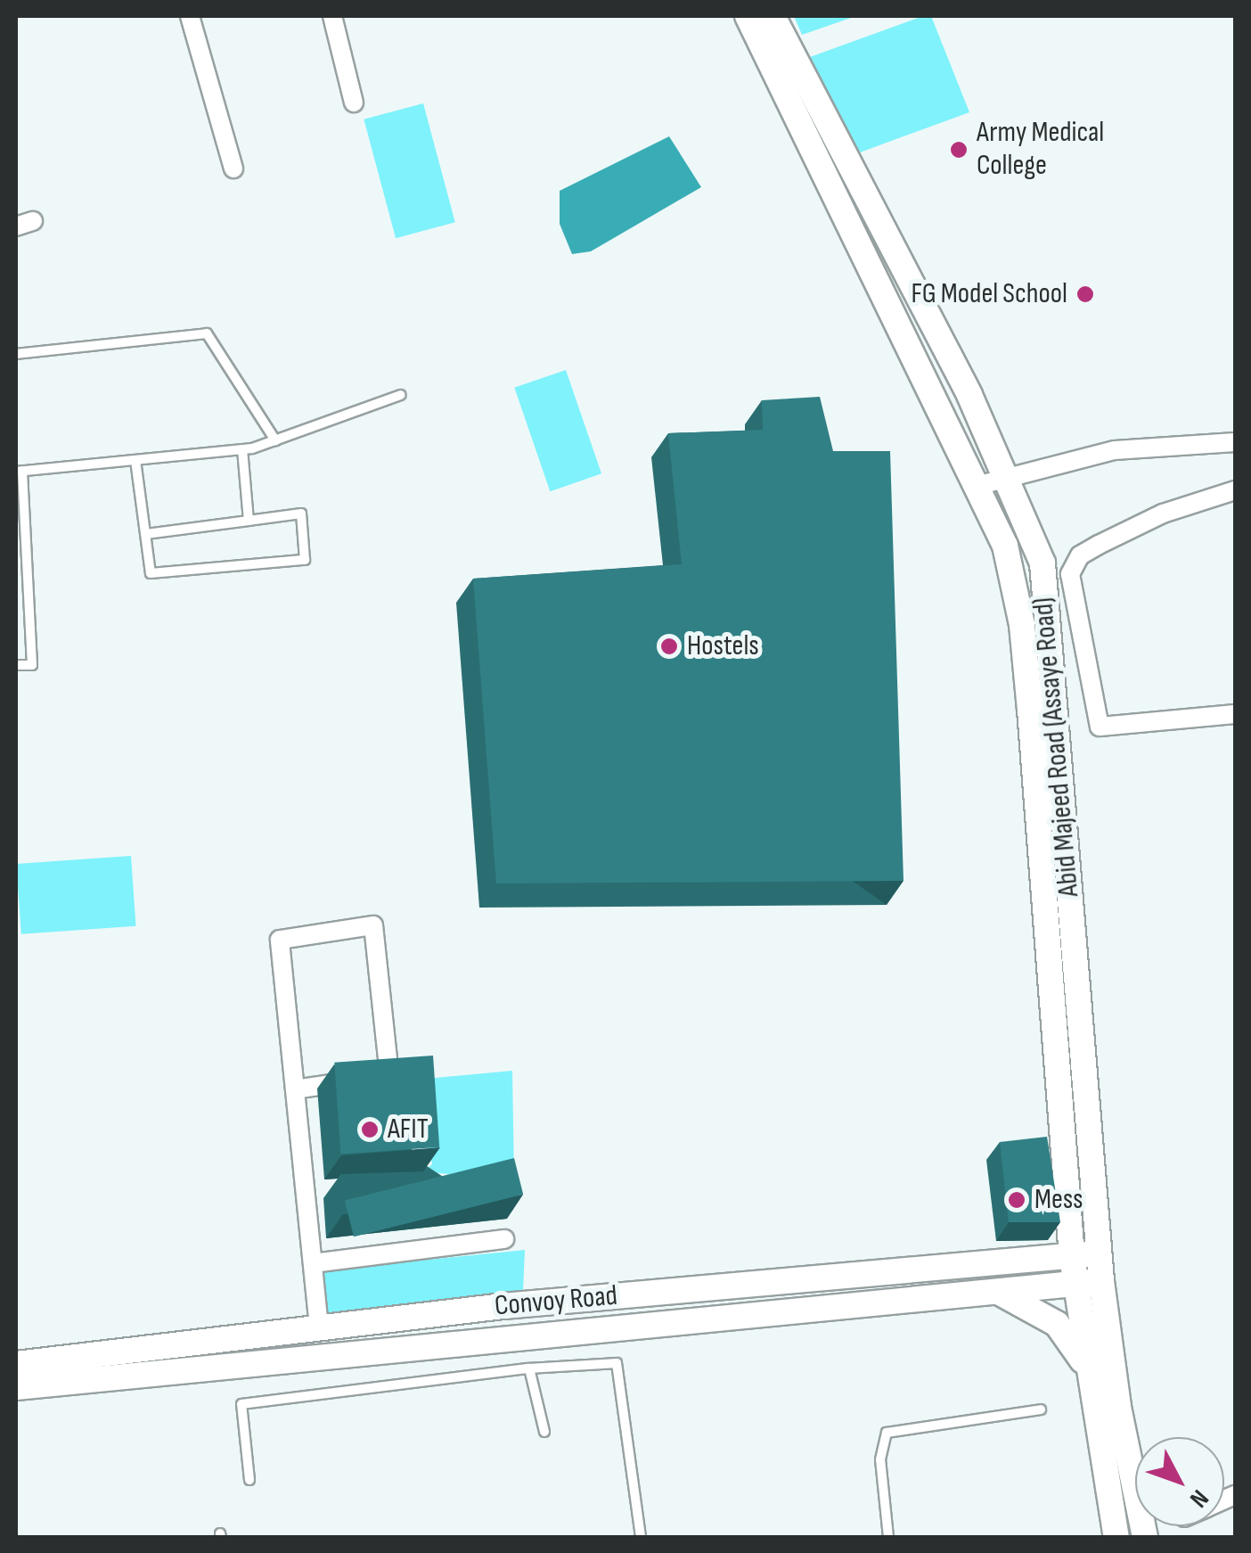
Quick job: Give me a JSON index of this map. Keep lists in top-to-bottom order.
{
  "streets": {
    "main road": ["Abid Majeed Road (Assaye Road)", "Convoy Road"]
  },
  "crossings": [
    ["Abid Majeed Road (Assaye Road)", "Convoy Road"]
  ],
  "places": [
    "Army Medical College",
    "FG Model School",
    "Hostels",
    "AFIT",
    "Mess"
  ],
  "north": "bottom right"
}
